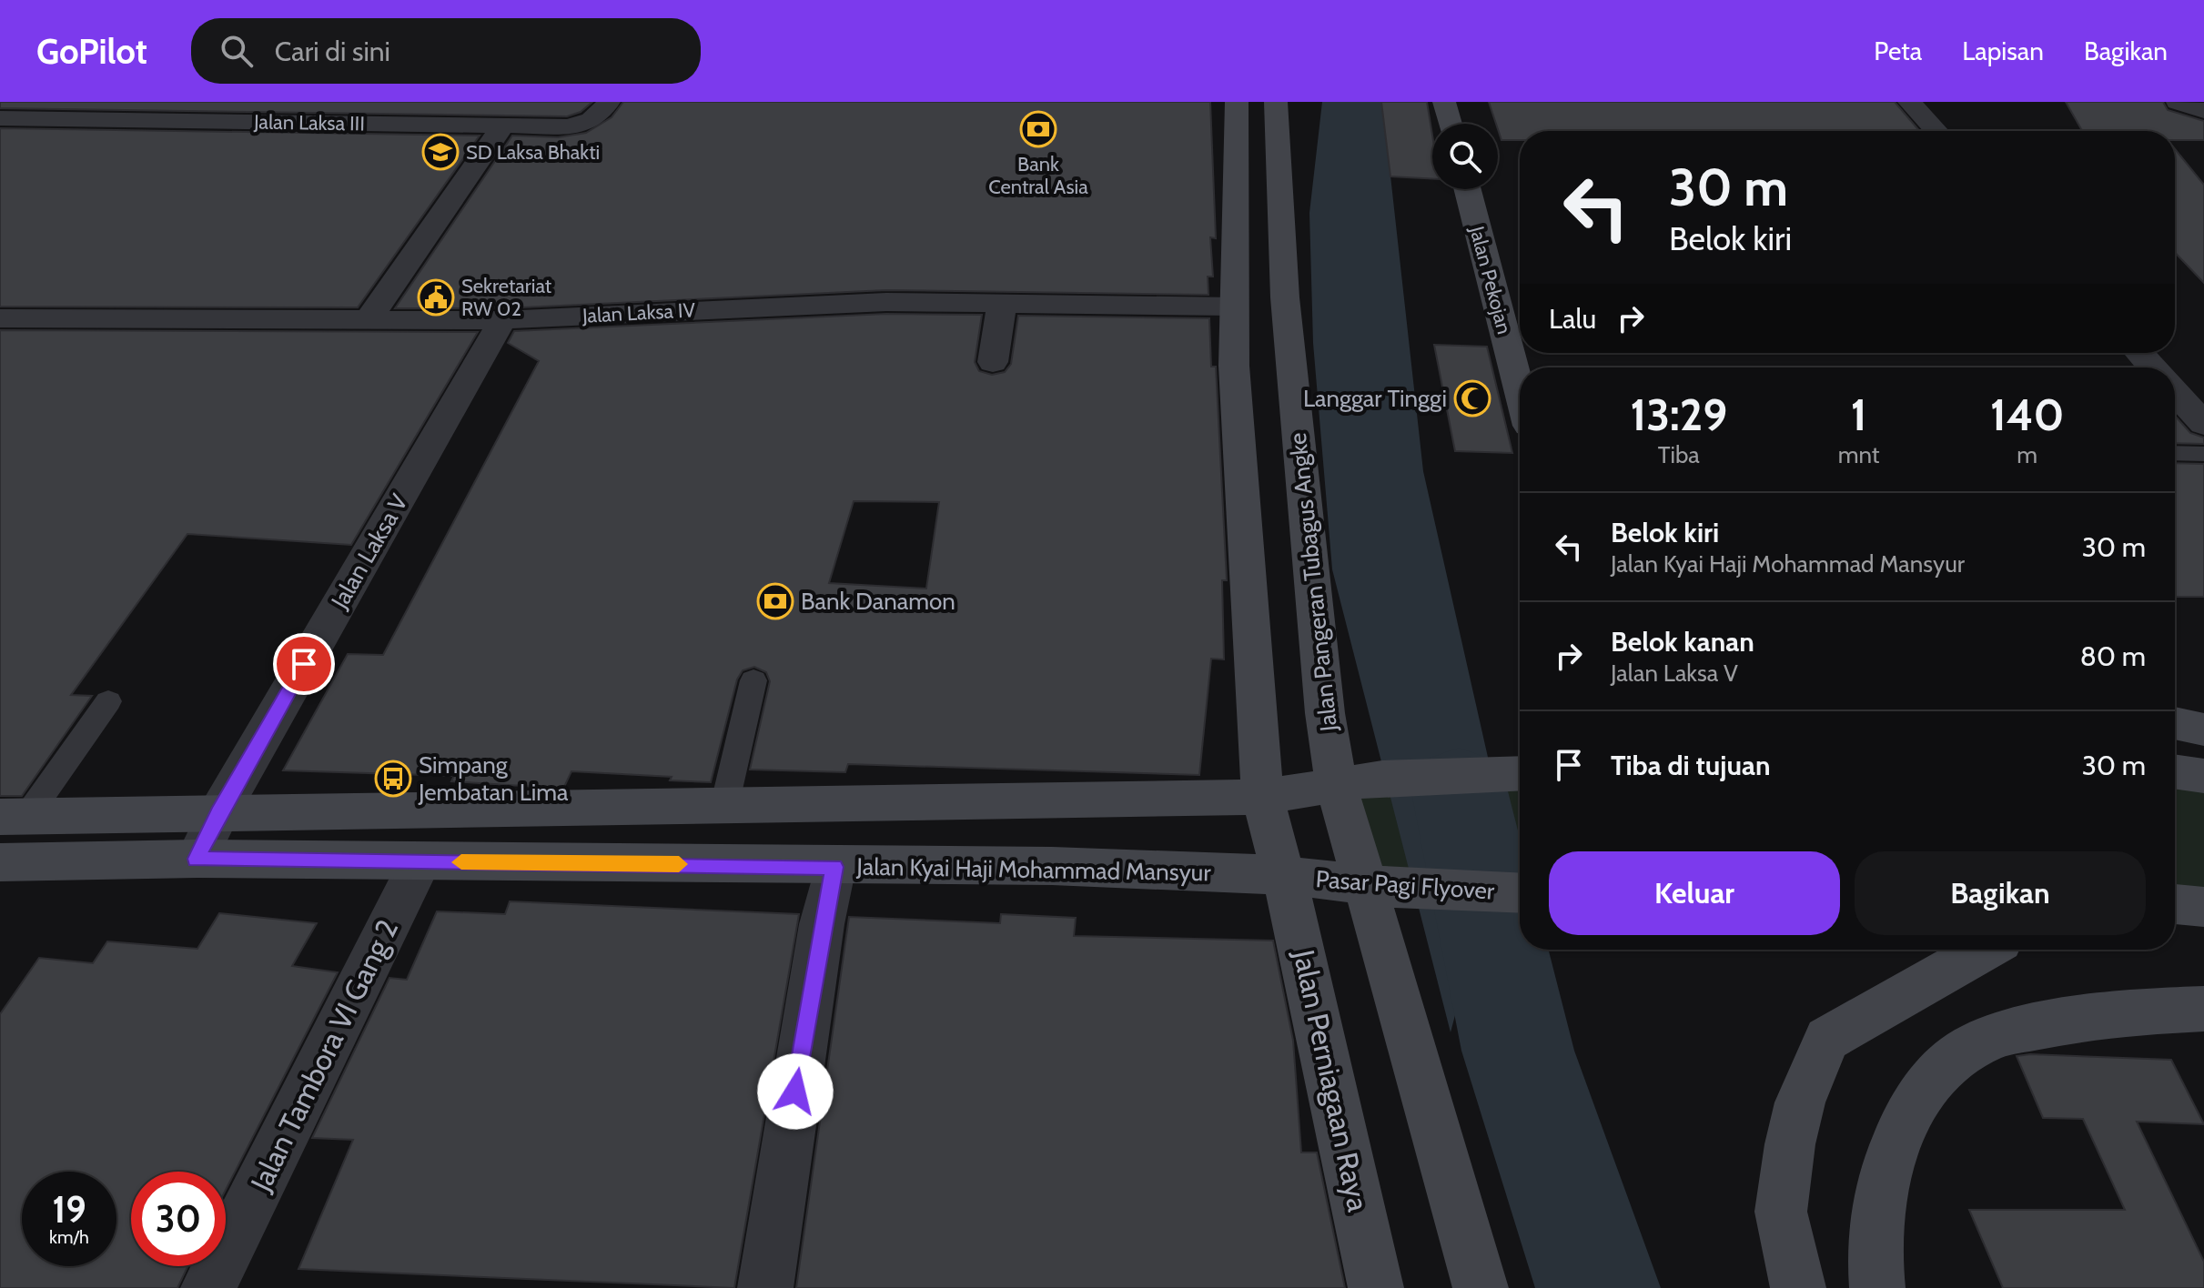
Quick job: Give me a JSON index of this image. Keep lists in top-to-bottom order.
{
  "streets": {
    "main road": [
      "Jalan Pekojan",
      "Jalan Pangeran Tubagus Angke",
      "Jalan Kyai Haji Mohammad Mansyur",
      "Pasar Pagi Flyover",
      "Jalan Perniagaan Raya"
    ],
    "street": [
      "Jalan Laksa III",
      "Jalan Laksa IV",
      "Jalan Laksa V",
      "Jalan Tambora VI Gang 2"
    ]
  },
  "crossings": [
    ["Jalan Laksa IV", "Jalan Laksa V"],
    ["Jalan Laksa V", "Jalan Kyai Haji Mohammad Mansyur"],
    ["Jalan Pangeran Tubagus Angke", "Pasar Pagi Flyover"],
    ["Jalan Kyai Haji Mohammad Mansyur", "Pasar Pagi Flyover"],
    ["Jalan Kyai Haji Mohammad Mansyur", "Jalan Tambora VI Gang 2"],
    ["Jalan Kyai Haji Mohammad Mansyur", "Jalan Perniagaan Raya"],
    ["Pasar Pagi Flyover", "Jalan Perniagaan Raya"]
  ],
  "places": {
    "bank": ["Bank Central Asia", "Bank Danamon"],
    "school or university": ["SD Laksa Bhakti"],
    "public building": ["Sekretariat RW 02"],
    "mosque": ["Langgar Tinggi"],
    "bus stop": ["Simpang Jembatan Lima"]
  },
  "page": {
    "header": "GoPilot",
    "search": "Cari di sini",
    "nav": ["Peta", "Lapisan", "Bagikan"],
    "turn": ["30 m", "Belok kiri"],
    "then": "Lalu",
    "eta": [
      "13:29",
      "Tiba",
      "1",
      "mnt",
      "140",
      "m"
    ],
    "list": [
      {
        "name": "Belok kiri",
        "note": "Jalan Kyai Haji Mohammad Mansyur",
        "value": "30 m"
      },
      {
        "name": "Belok kanan",
        "note": "Jalan Laksa V",
        "value": "80 m"
      },
      {
        "name": "Tiba di tujuan",
        "value": "30 m"
      }
    ],
    "buttons": ["Keluar", "Bagikan"],
    "speed": "19 km/h",
    "limit": "30"
  }
}
